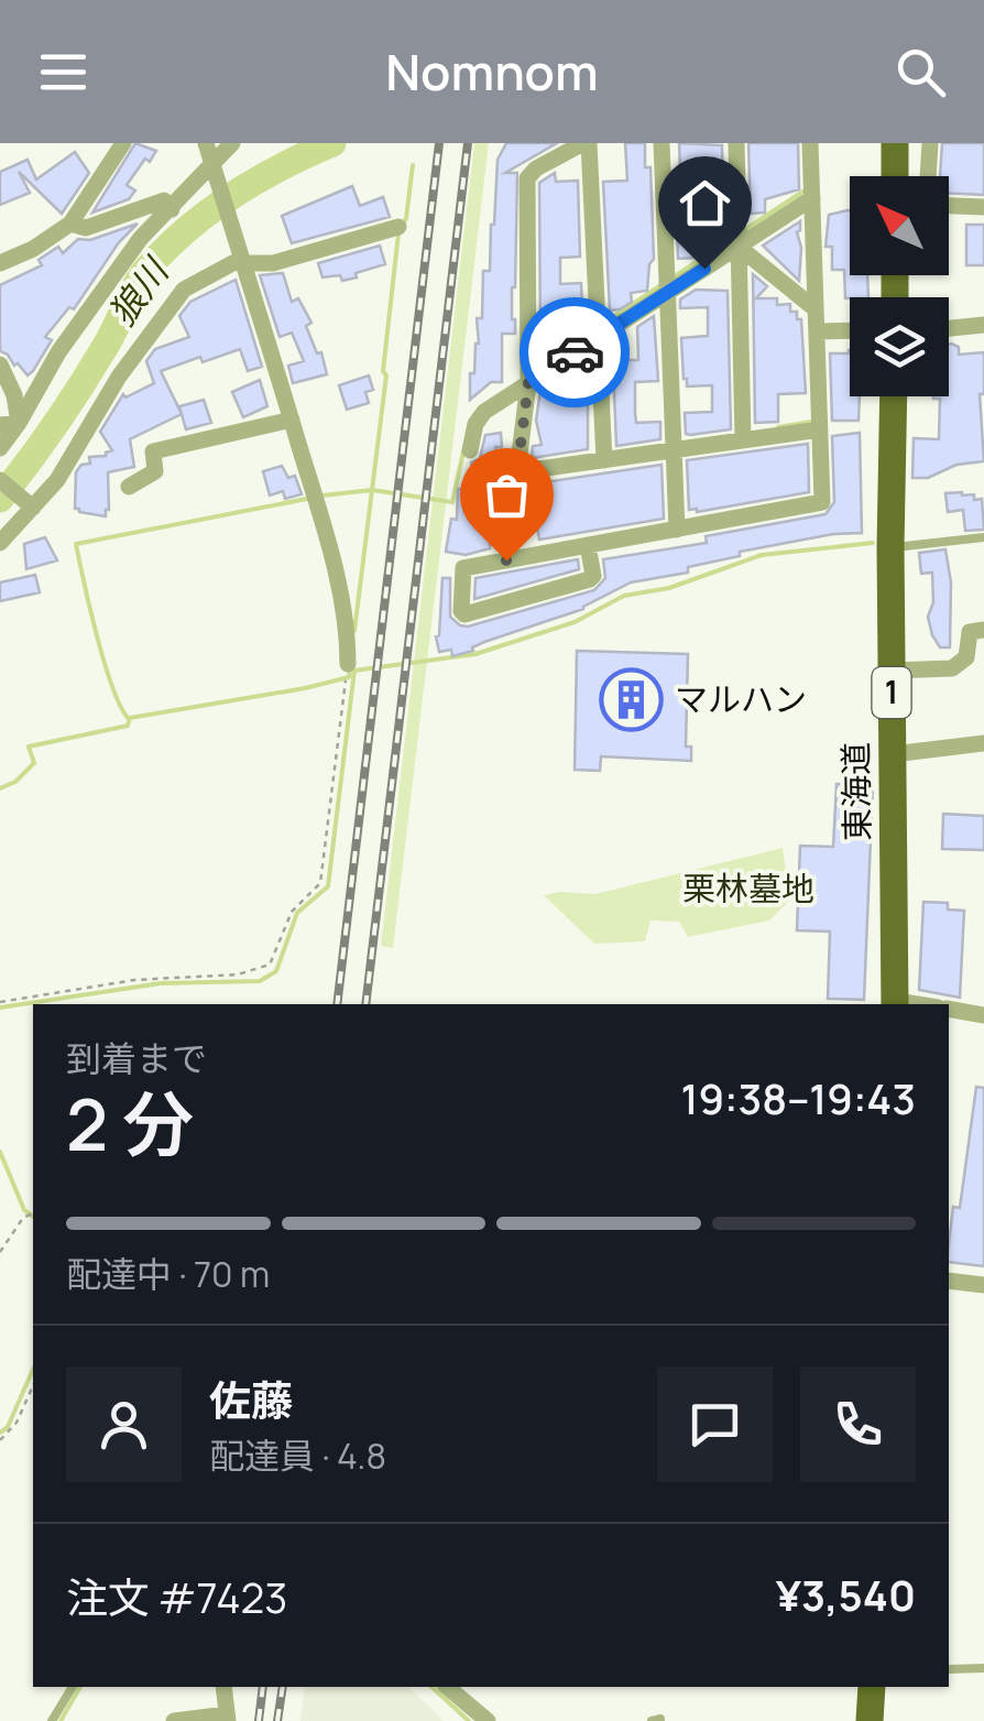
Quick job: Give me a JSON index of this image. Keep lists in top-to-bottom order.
{
  "streets": {
    "highway": ["1", "東海道"]
  },
  "water": ["狼川"],
  "parks": ["栗林墓地"],
  "places": {
    "building": ["マルハン"]
  },
  "north": "top left",
  "page": {
    "header": "Nomnom",
    "heading": ["2 分", "到着まで", "19:38–19:43"],
    "panel": [
      "佐藤",
      "配達員 · 4.8",
      "注文 #7423",
      "¥3,540"
    ],
    "bar": "配達中 · 70 m"
  }
}
